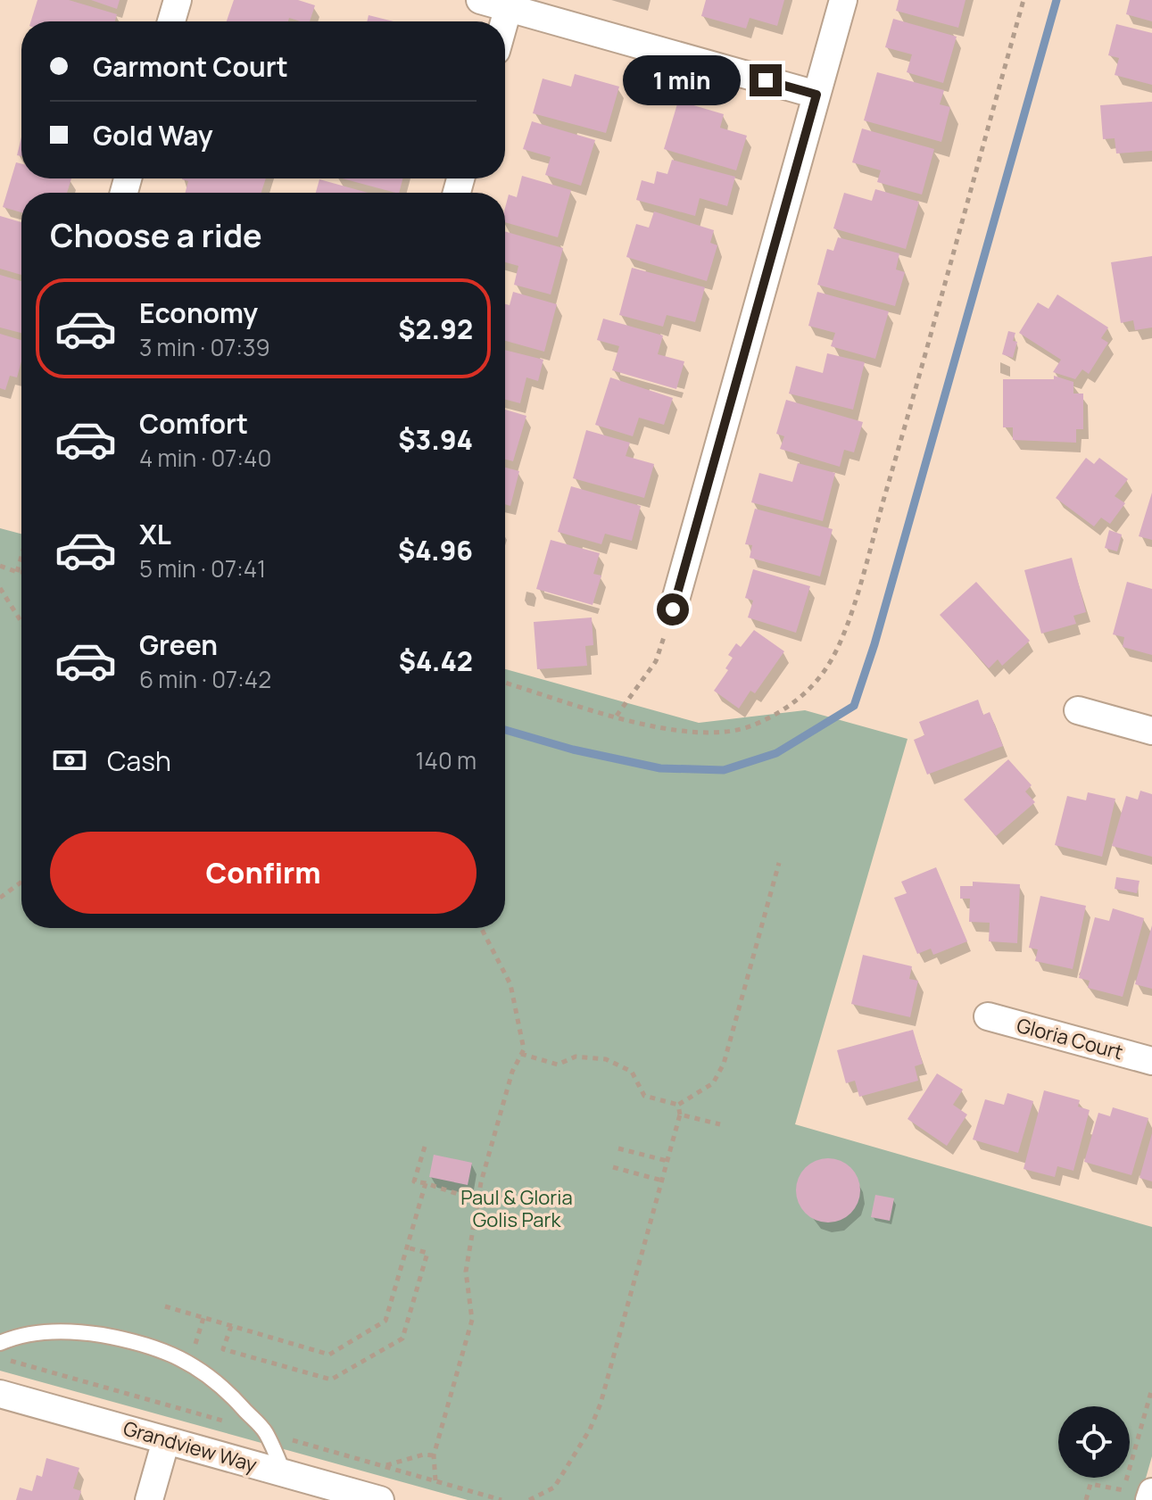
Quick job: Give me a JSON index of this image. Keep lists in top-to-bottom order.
{
  "streets": {
    "street": ["Gloria Court", "Grandview Way"]
  },
  "parks": ["Paul & Gloria Golis Park"],
  "page": {
    "banner": ["Garmont Court", "Gold Way"],
    "bubble": "1 min",
    "heading": "Choose a ride",
    "list": [
      {
        "name": "Economy",
        "note": "3 min · 07:39",
        "value": "$2.92"
      },
      {
        "name": "Comfort",
        "note": "4 min · 07:40",
        "value": "$3.94"
      },
      {
        "name": "XL",
        "note": "5 min · 07:41",
        "value": "$4.96"
      },
      {
        "name": "Green",
        "note": "6 min · 07:42",
        "value": "$4.42"
      }
    ],
    "pay": ["Cash", "140 m"],
    "buttons": "Confirm"
  }
}
